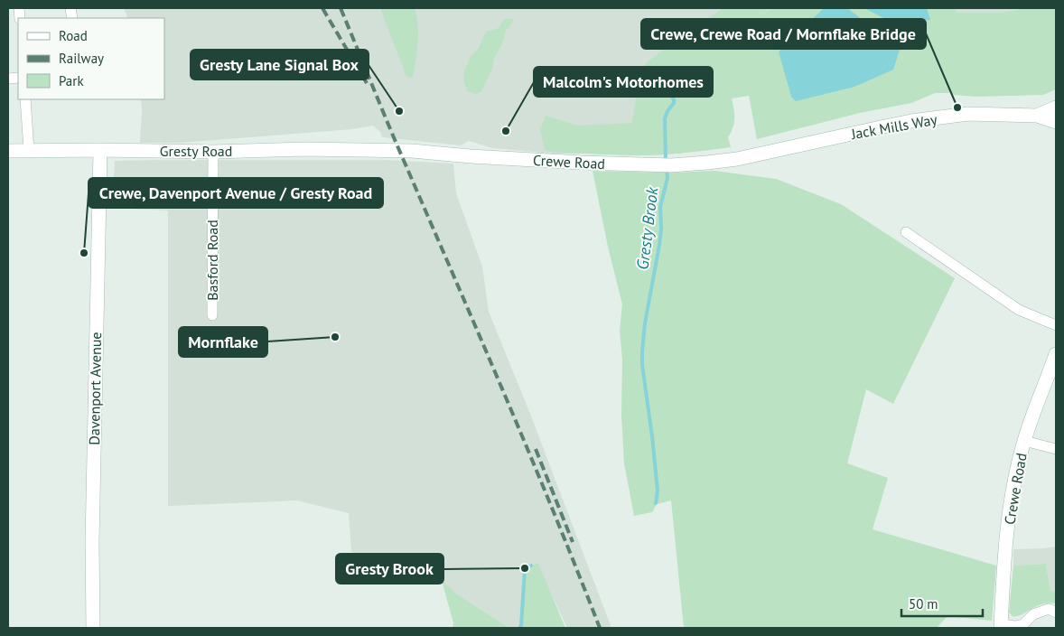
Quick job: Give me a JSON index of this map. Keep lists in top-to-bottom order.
{
  "streets": {
    "main road": [
      "Jack Mills Way",
      "Gresty Road",
      "Crewe Road",
      "Davenport Avenue"
    ],
    "street": ["Basford Road"]
  },
  "crossings": [
    ["Jack Mills Way", "Crewe Road"],
    ["Gresty Road", "Crewe Road"],
    ["Gresty Road", "Basford Road"],
    ["Gresty Road", "Davenport Avenue"]
  ],
  "water": ["Gresty Brook"],
  "places": [
    "Crewe, Crewe Road / Mornflake Bridge",
    "Gresty Lane Signal Box",
    "Malcolm's Motorhomes",
    "Crewe, Davenport Avenue / Gresty Road",
    "Mornflake",
    "Gresty Brook"
  ],
  "legend": ["Road", "Railway", "Park"],
  "scale_bar": "50 m"
}
